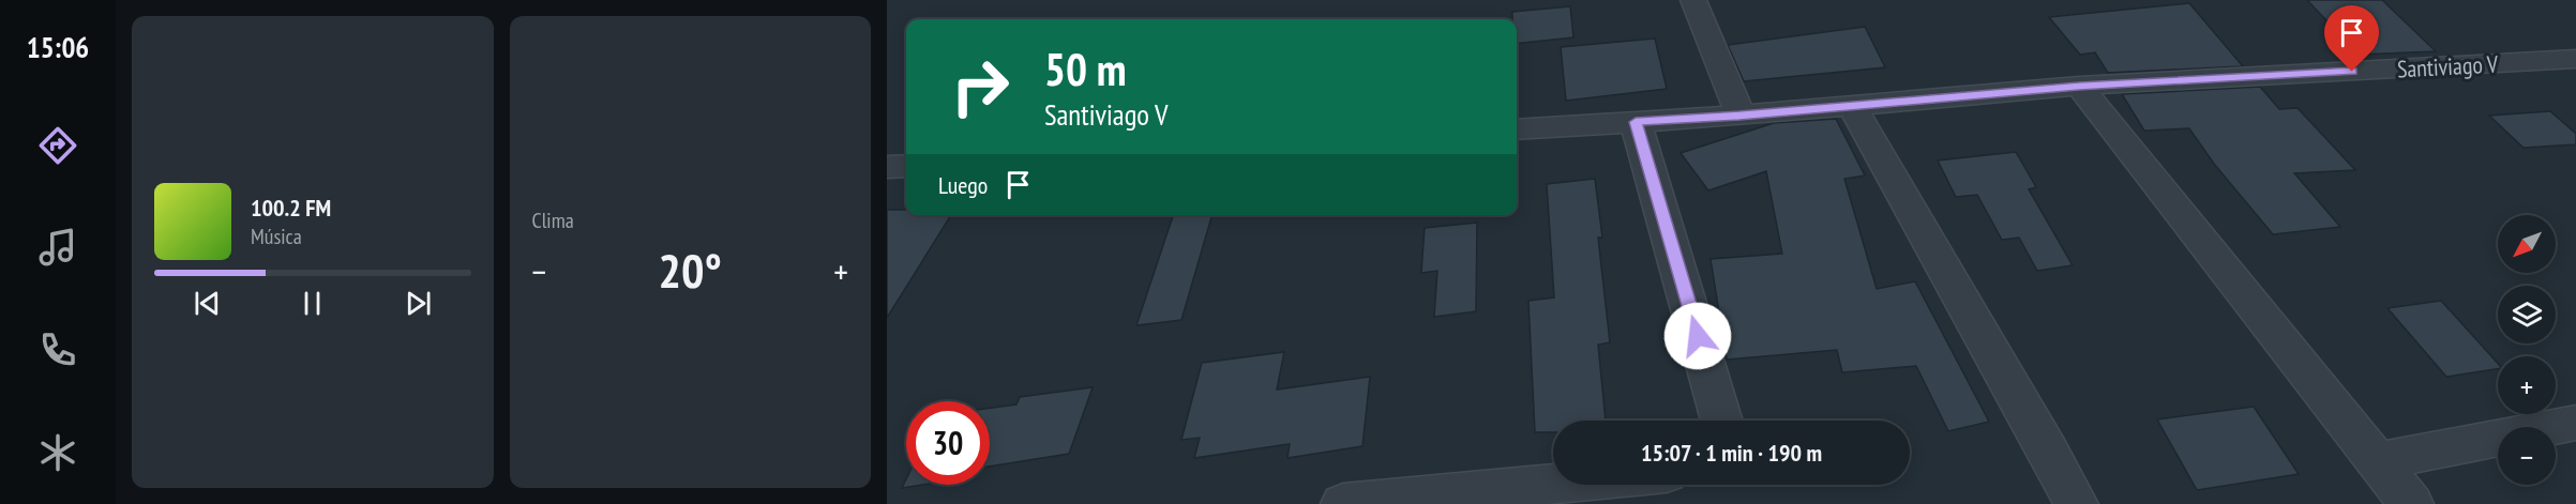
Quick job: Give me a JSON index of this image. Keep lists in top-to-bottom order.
{
  "streets": {
    "street": ["Santiviago V"]
  },
  "north": "bottom left",
  "page": {
    "tabs": "15:06",
    "tile": "Clima",
    "turn": ["50 m", "Santiviago V"],
    "then": "Luego",
    "song": ["100.2 FM", "Música"],
    "map_buttons": ["+", "−"],
    "heat": ["−", "20°", "+"],
    "limit": "30",
    "trip": "15:07 · 1 min · 190 m"
  }
}
